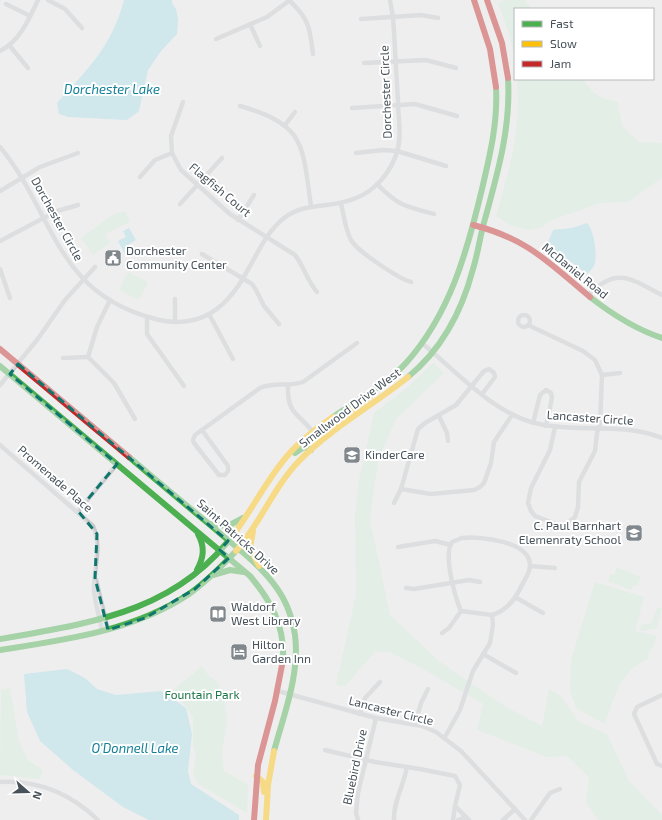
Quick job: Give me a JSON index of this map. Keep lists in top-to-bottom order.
{
  "streets": {
    "main road": ["McDaniel Road", "Smallwood Drive West", "Saint Patricks Drive"],
    "street": [
      "Dorchester Circle",
      "Flagfish Court",
      "Lancaster Circle",
      "Promenade Place",
      "Bluebird Drive"
    ]
  },
  "crossings": [
    ["Dorchester Circle", "Flagfish Court"],
    ["McDaniel Road", "Smallwood Drive West"],
    ["Smallwood Drive West", "Lancaster Circle"],
    ["Smallwood Drive West", "Promenade Place"],
    ["Smallwood Drive West", "Saint Patricks Drive"],
    ["Lancaster Circle", "Saint Patricks Drive"],
    ["Lancaster Circle", "Bluebird Drive"]
  ],
  "water": ["Dorchester Lake", "O'Donnell Lake"],
  "parks": ["Fountain Park"],
  "places": {
    "public building": ["Dorchester Community Center"],
    "school or university": ["KinderCare", "C. Paul Barnhart Elemenraty School"],
    "library": ["Waldorf West Library"],
    "hotel": ["Hilton Garden Inn"]
  },
  "legend": ["Fast", "Slow", "Jam"],
  "north": "right"
}
